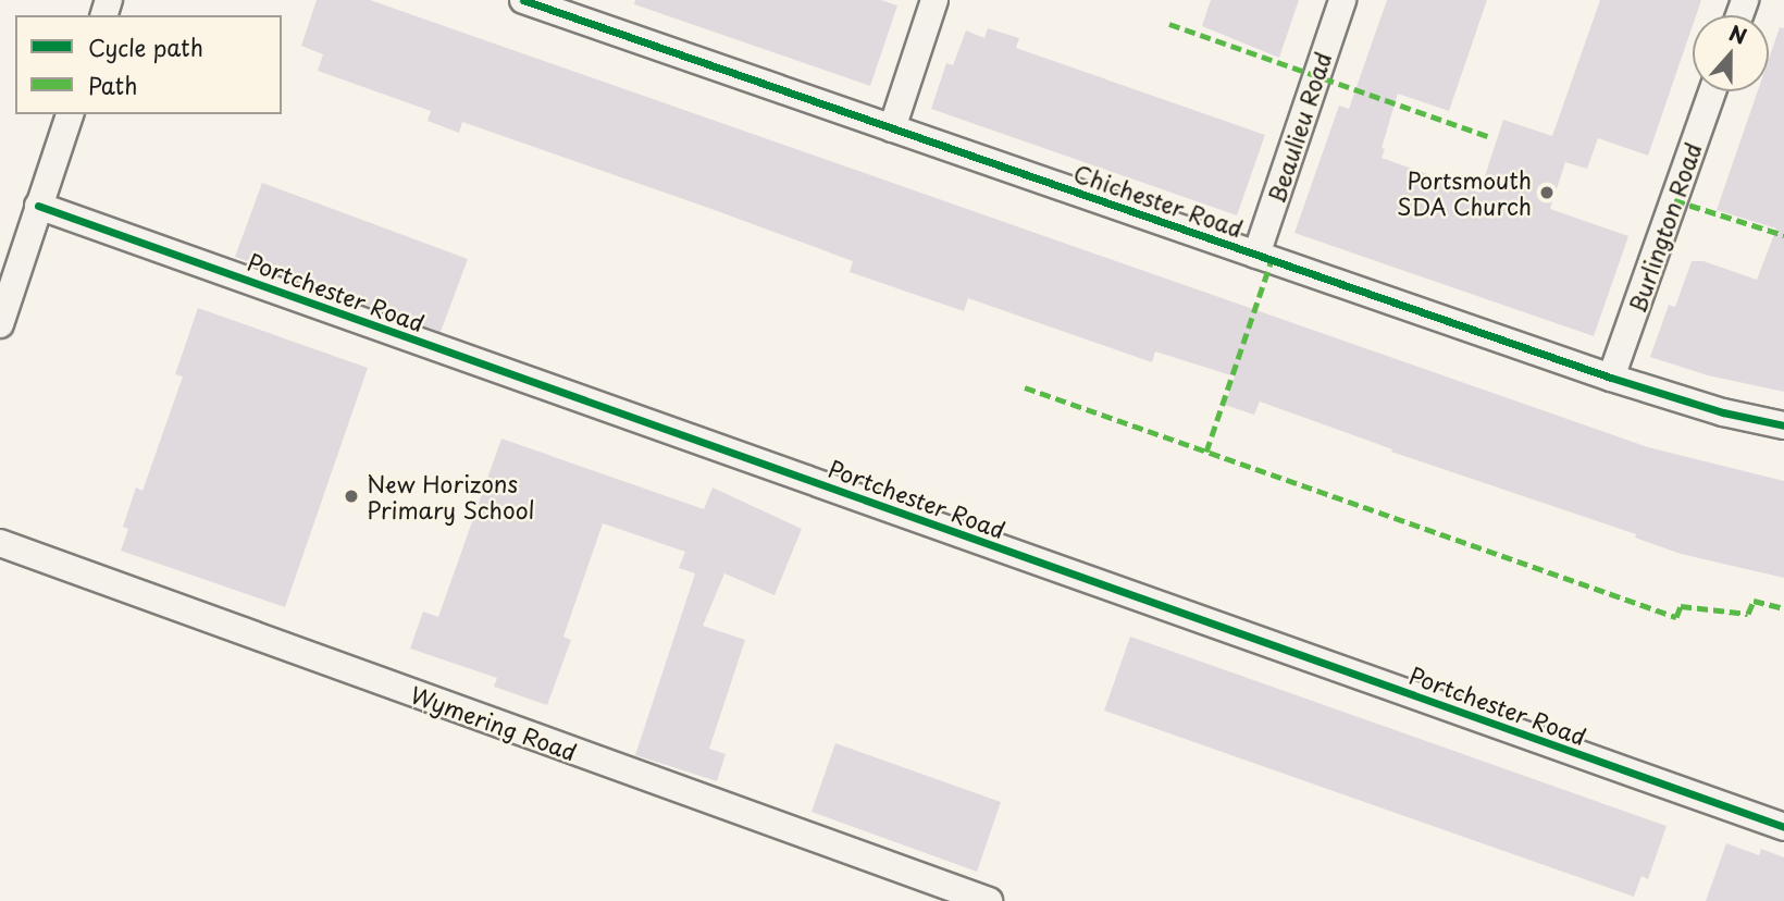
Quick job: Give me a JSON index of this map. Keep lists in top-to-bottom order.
{
  "streets": {
    "street": [
      "Beaulieu Road",
      "Chichester Road",
      "Burlington Road",
      "Portchester Road",
      "Wymering Road"
    ]
  },
  "crossings": [
    ["Beaulieu Road", "Chichester Road"],
    ["Chichester Road", "Burlington Road"]
  ],
  "places": ["Portsmouth SDA Church", "New Horizons Primary School"],
  "legend": ["Cycle path", "Path"],
  "north": "top"
}
